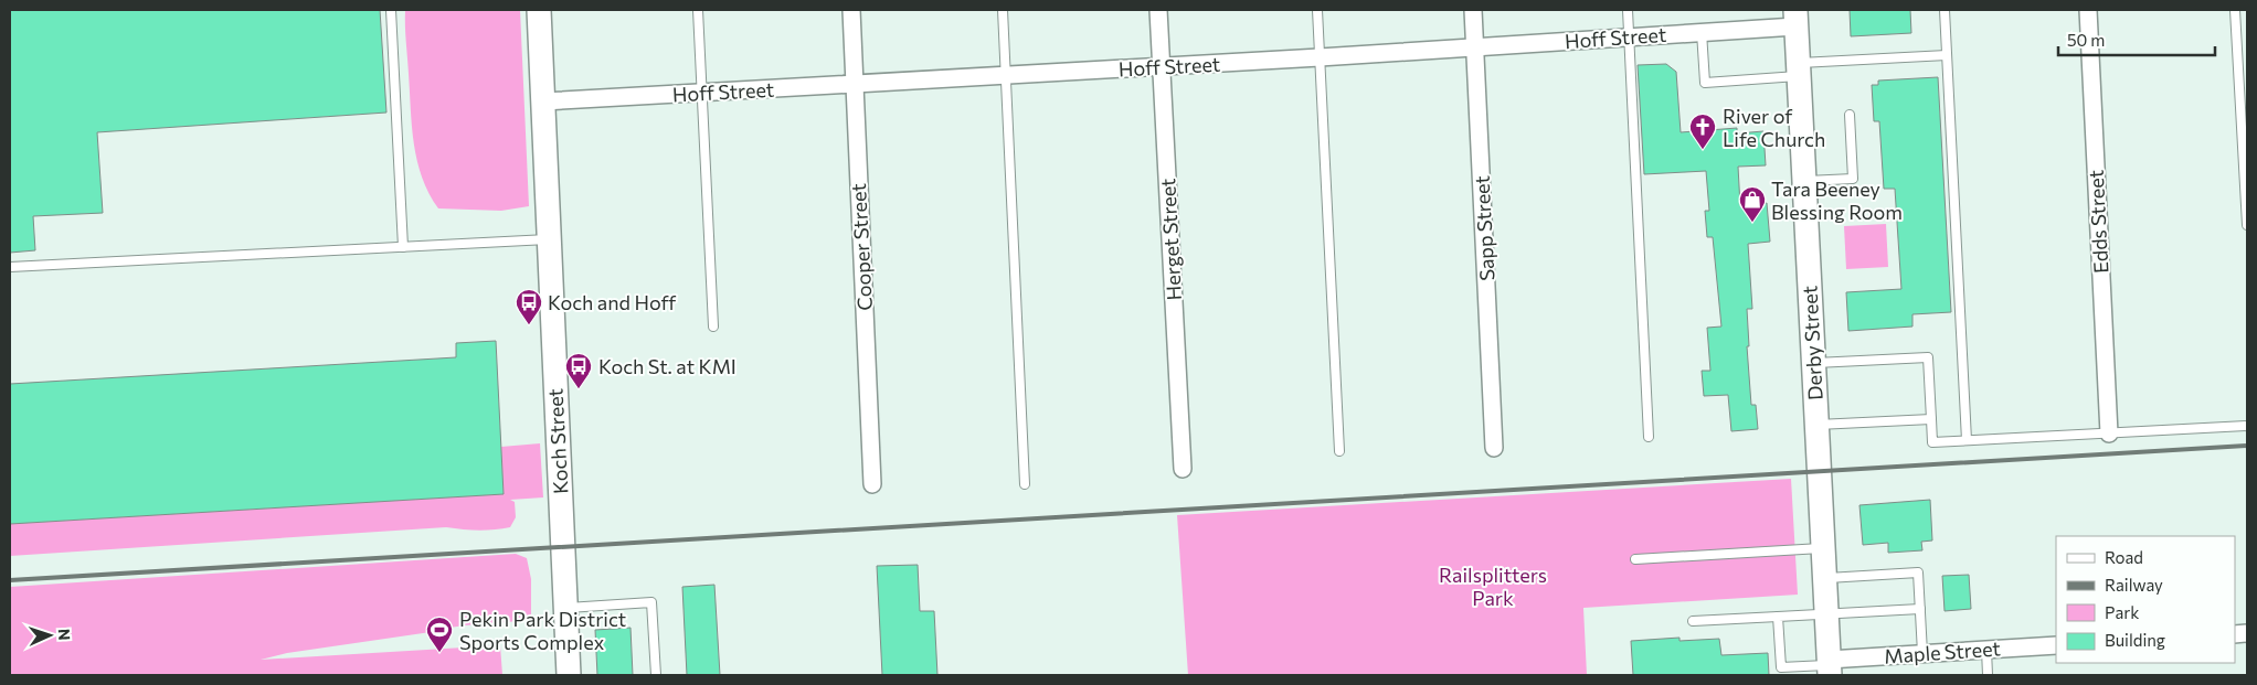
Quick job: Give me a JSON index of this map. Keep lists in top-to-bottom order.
{
  "streets": {
    "street": [
      "Hoff Street",
      "Edds Street",
      "Sapp Street",
      "Herget Street",
      "Cooper Street",
      "Derby Street",
      "Koch Street",
      "Maple Street"
    ]
  },
  "crossings": [
    ["Hoff Street", "Sapp Street"],
    ["Hoff Street", "Herget Street"],
    ["Hoff Street", "Cooper Street"],
    ["Hoff Street", "Derby Street"],
    ["Hoff Street", "Koch Street"],
    ["Derby Street", "Maple Street"]
  ],
  "parks": ["Railsplitters Park"],
  "places": {
    "church": ["River of Life Church"],
    "shop": ["Tara Beeney Blessing Room"],
    "bus stop": ["Koch and Hoff", "Koch St. at KMI"],
    "sports": ["Pekin Park District Sports Complex"]
  },
  "legend": [
    "Road",
    "Railway",
    "Park",
    "Building"
  ],
  "scale_bar": "50 m",
  "north": "right"
}
